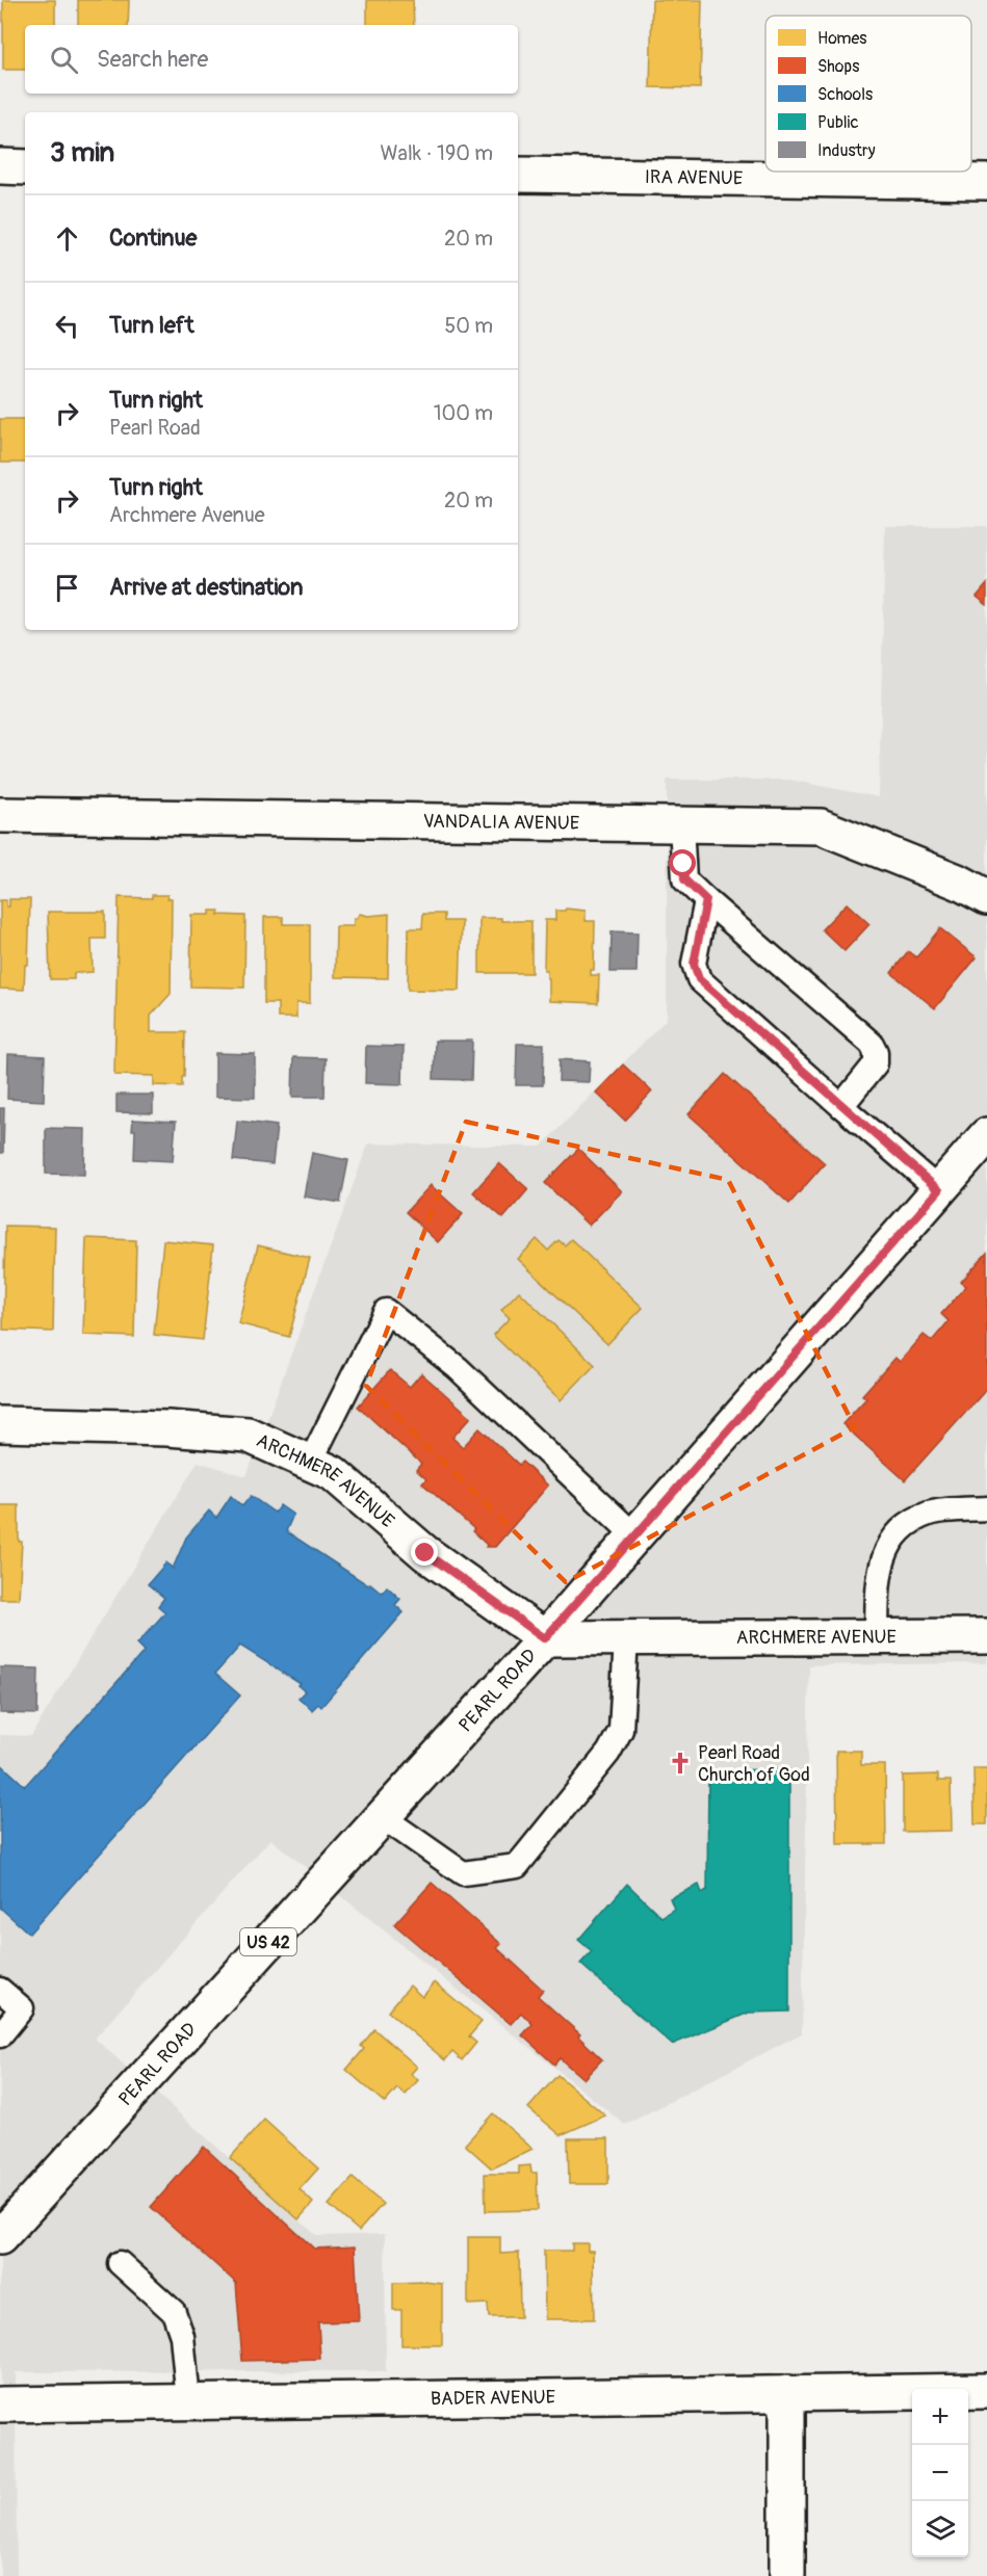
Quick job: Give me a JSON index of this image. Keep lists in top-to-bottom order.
{
  "streets": {
    "street": [
      "IRA AVENUE",
      "VANDALIA AVENUE",
      "ARCHMERE AVENUE",
      "PEARL ROAD",
      "US 42",
      "BADER AVENUE"
    ]
  },
  "crossings": [
    ["ARCHMERE AVENUE", "PEARL ROAD"]
  ],
  "places": {
    "church": ["Pearl Road Church of God"]
  },
  "legend": [
    "Homes",
    "Shops",
    "Schools",
    "Public",
    "Industry"
  ],
  "page": {
    "search": "Search here",
    "heading": ["3 min", "Walk · 190 m"],
    "list": [
      ["Continue", "20 m"],
      ["Turn left", "50 m"],
      ["Turn right", "Pearl Road", "100 m"],
      ["Turn right", "Archmere Avenue", "20 m"],
      "Arrive at destination"
    ],
    "map_buttons": ["+", "−"]
  }
}
